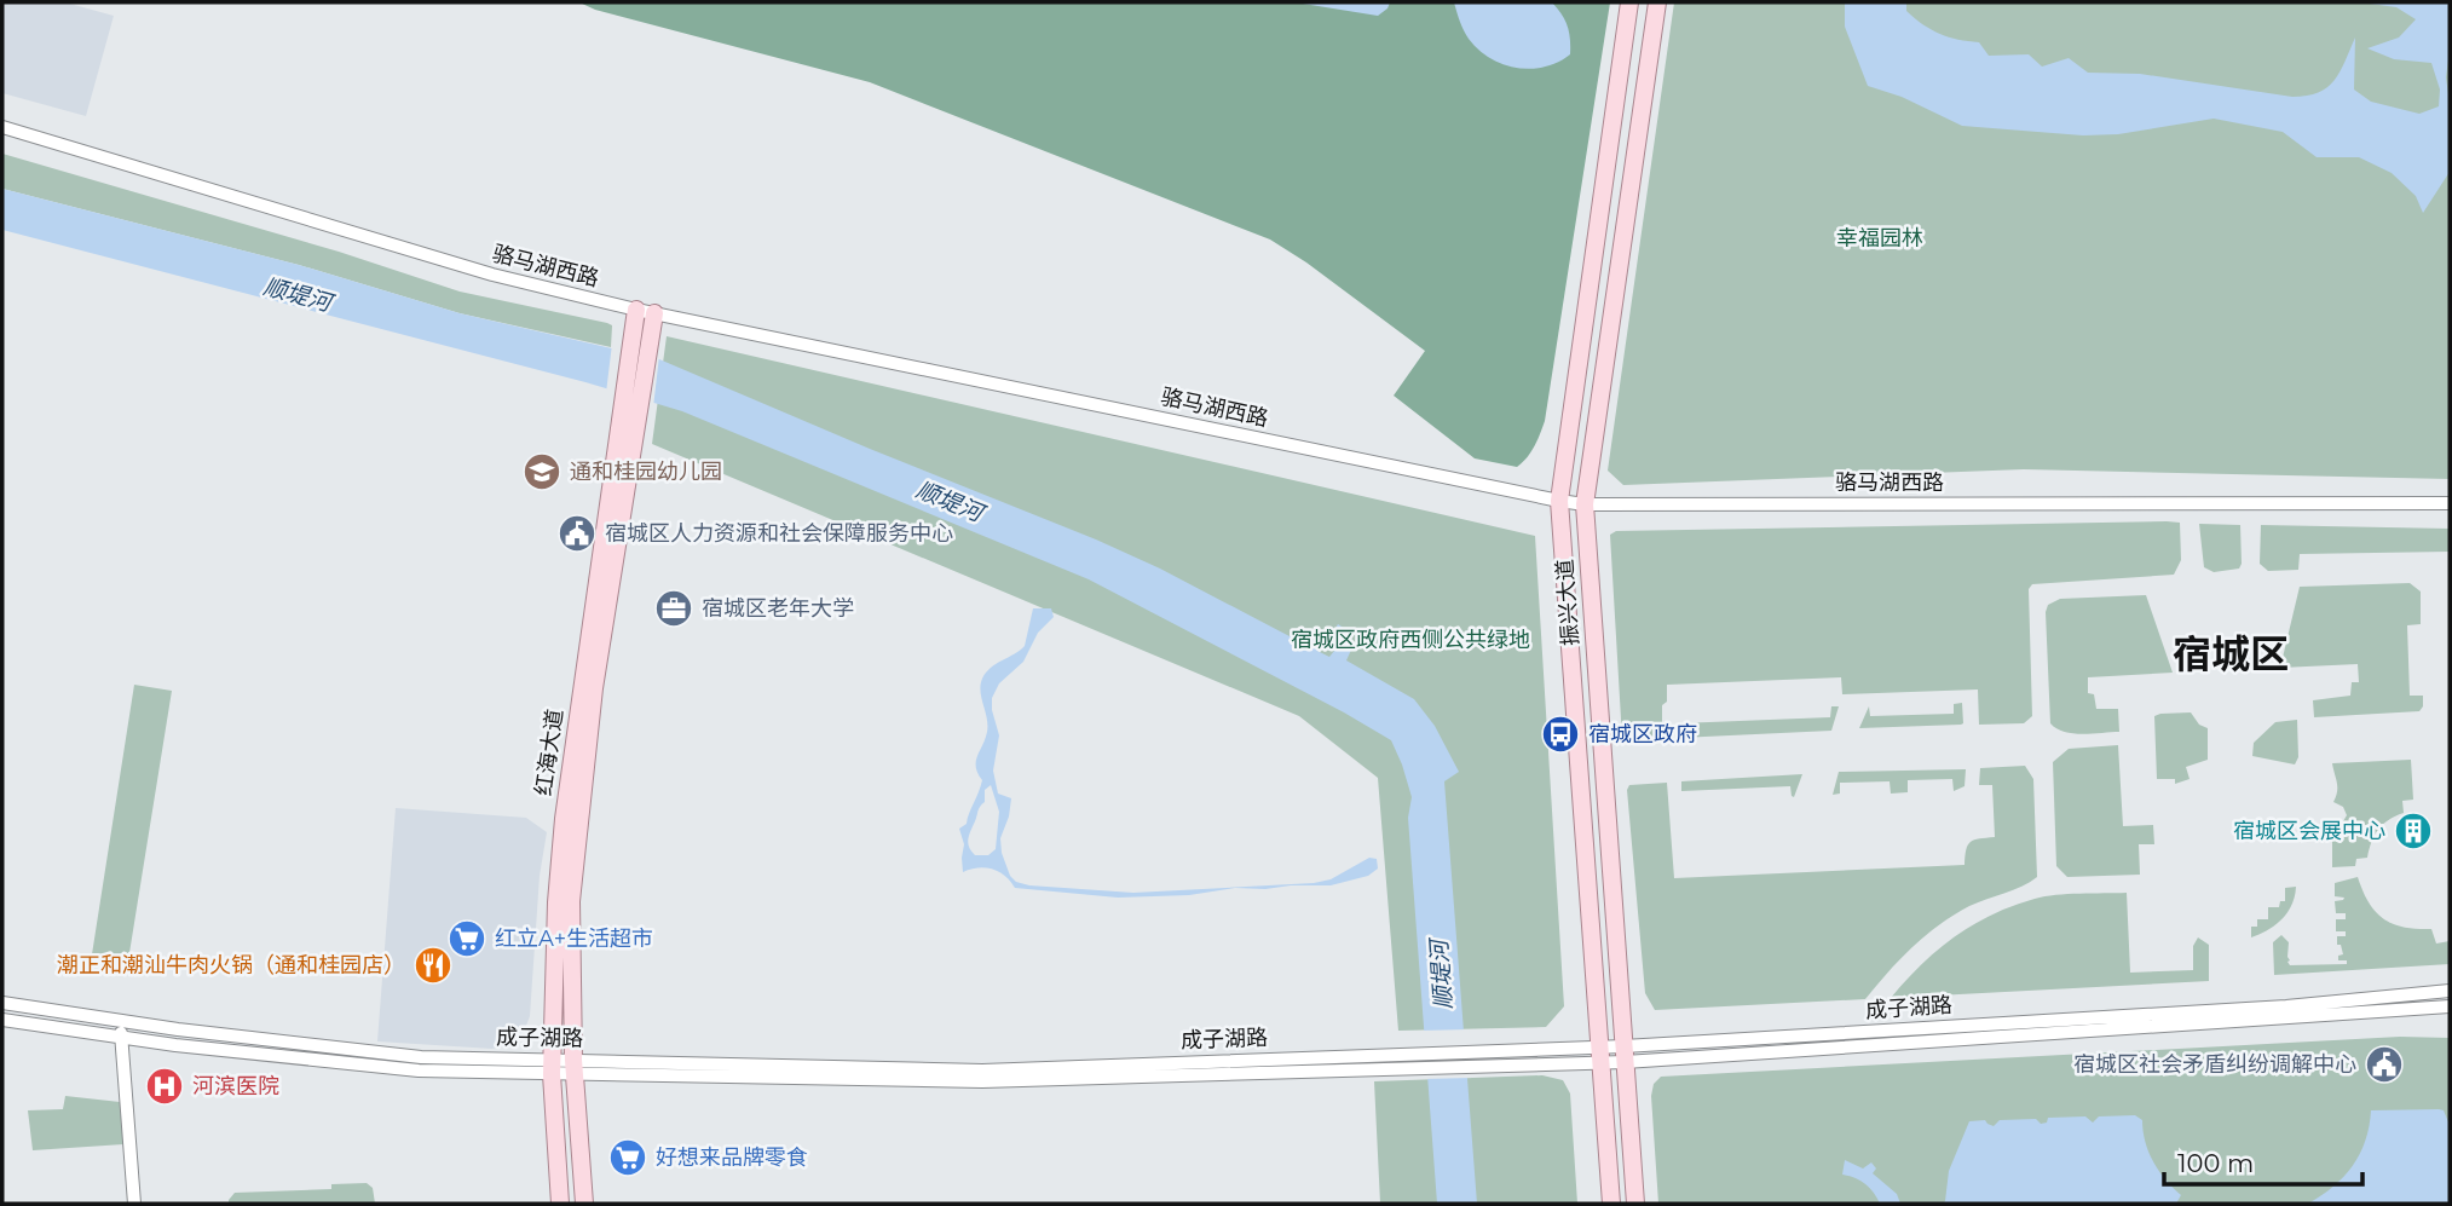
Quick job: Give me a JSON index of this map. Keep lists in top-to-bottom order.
{
  "streets": {
    "main road": ["振兴大道", "红海大道"],
    "street": ["骆马湖西路", "成子湖路"]
  },
  "crossings": [
    ["骆马湖西路", "振兴大道"],
    ["骆马湖西路", "红海大道"],
    ["振兴大道", "成子湖路"],
    ["红海大道", "成子湖路"]
  ],
  "districts": ["宿城区"],
  "water": ["顺堤河"],
  "parks": ["幸福园林", "宿城区政府西侧公共绿地"],
  "places": {
    "school or university": ["通和桂园幼儿园"],
    "public building": ["宿城区人力资源和社会保障服务中心", "宿城区社会矛盾纠纷调解中心"],
    "office": ["宿城区老年大学"],
    "bus stop": ["宿城区政府"],
    "building": ["宿城区会展中心"],
    "supermarket": ["红立A+生活超市", "好想来品牌零食"],
    "restaurant": ["潮正和潮汕牛肉火锅（通和桂园店）"],
    "hospital": ["河滨医院"]
  },
  "scale_bar": "100 m"
}
